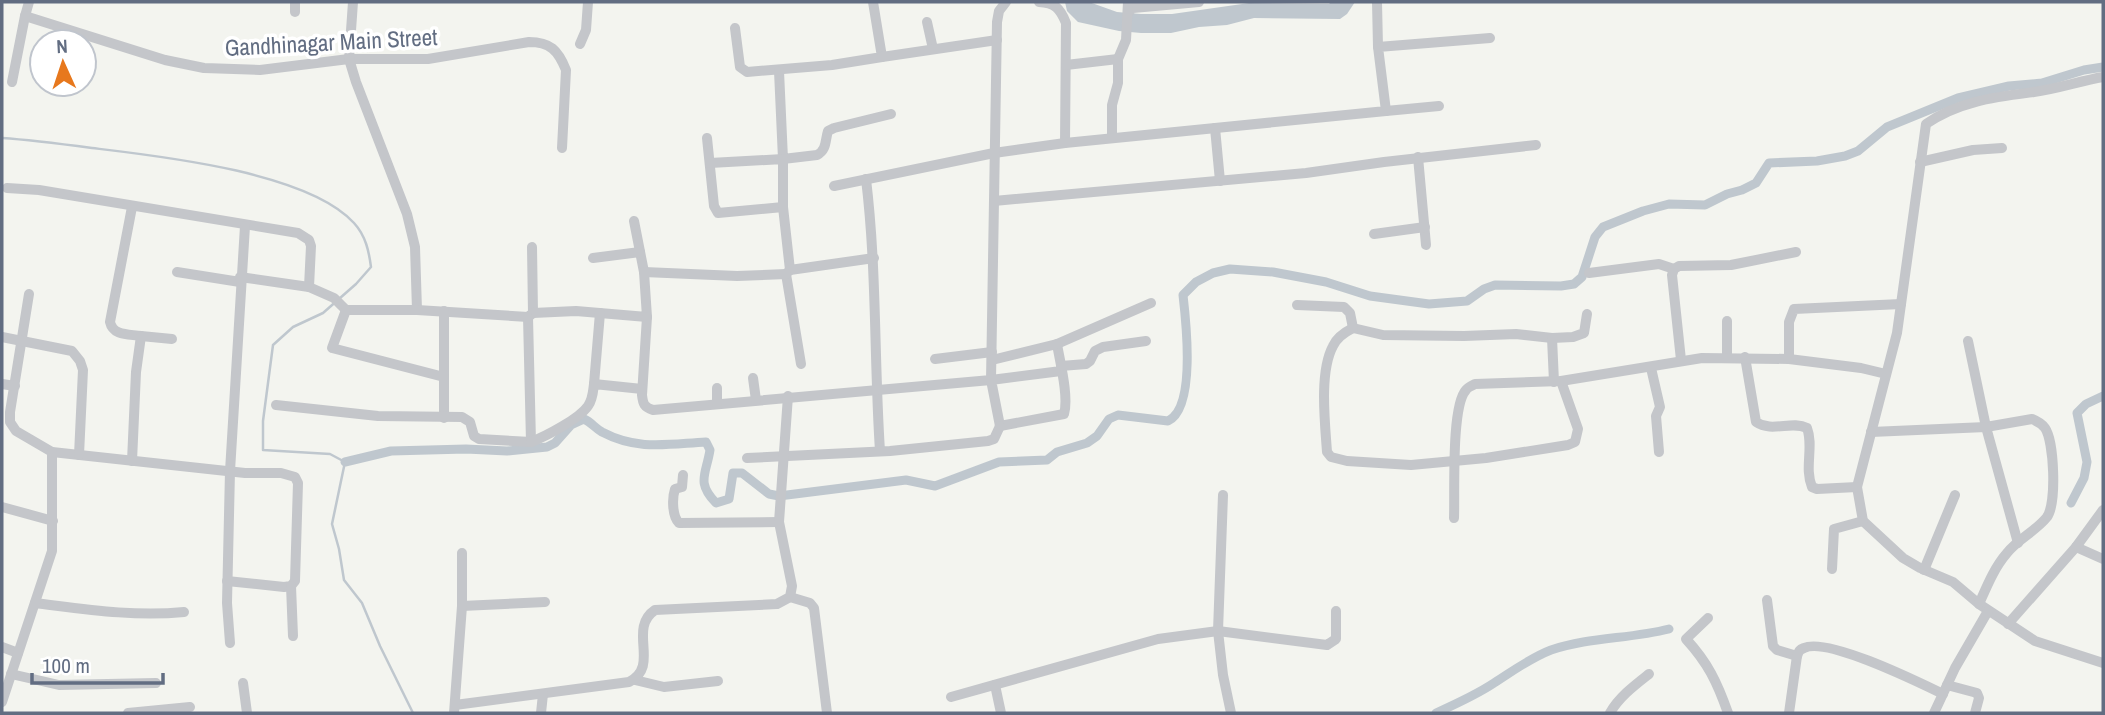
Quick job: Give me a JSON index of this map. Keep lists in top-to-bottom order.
{
  "streets": {
    "street": ["Gandhinagar Main Street"]
  },
  "scale_bar": "100 m",
  "north": "top"
}
